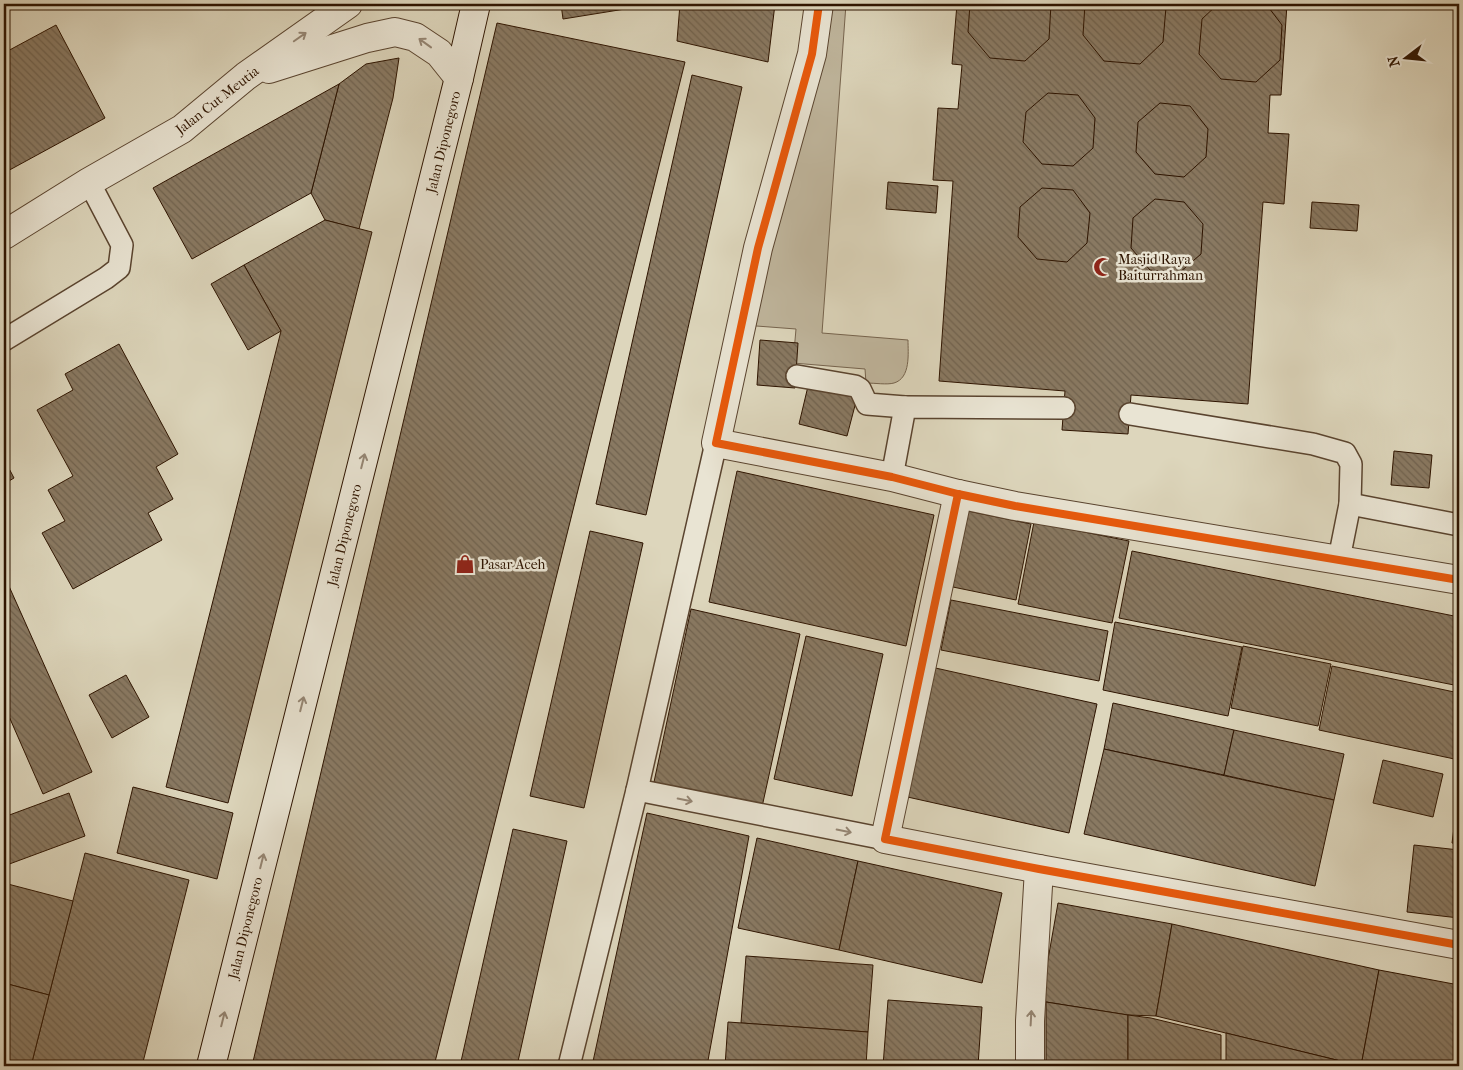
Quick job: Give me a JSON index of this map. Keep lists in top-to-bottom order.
{
  "streets": {
    "street": ["Jalan Cut Meutia", "Jalan Diponegoro"]
  },
  "one_way": ["Jalan Diponegoro"],
  "places": {
    "mosque": ["Masjid Raya Baiturrahman"],
    "shop": ["Pasar Aceh"]
  },
  "north": "left"
}
